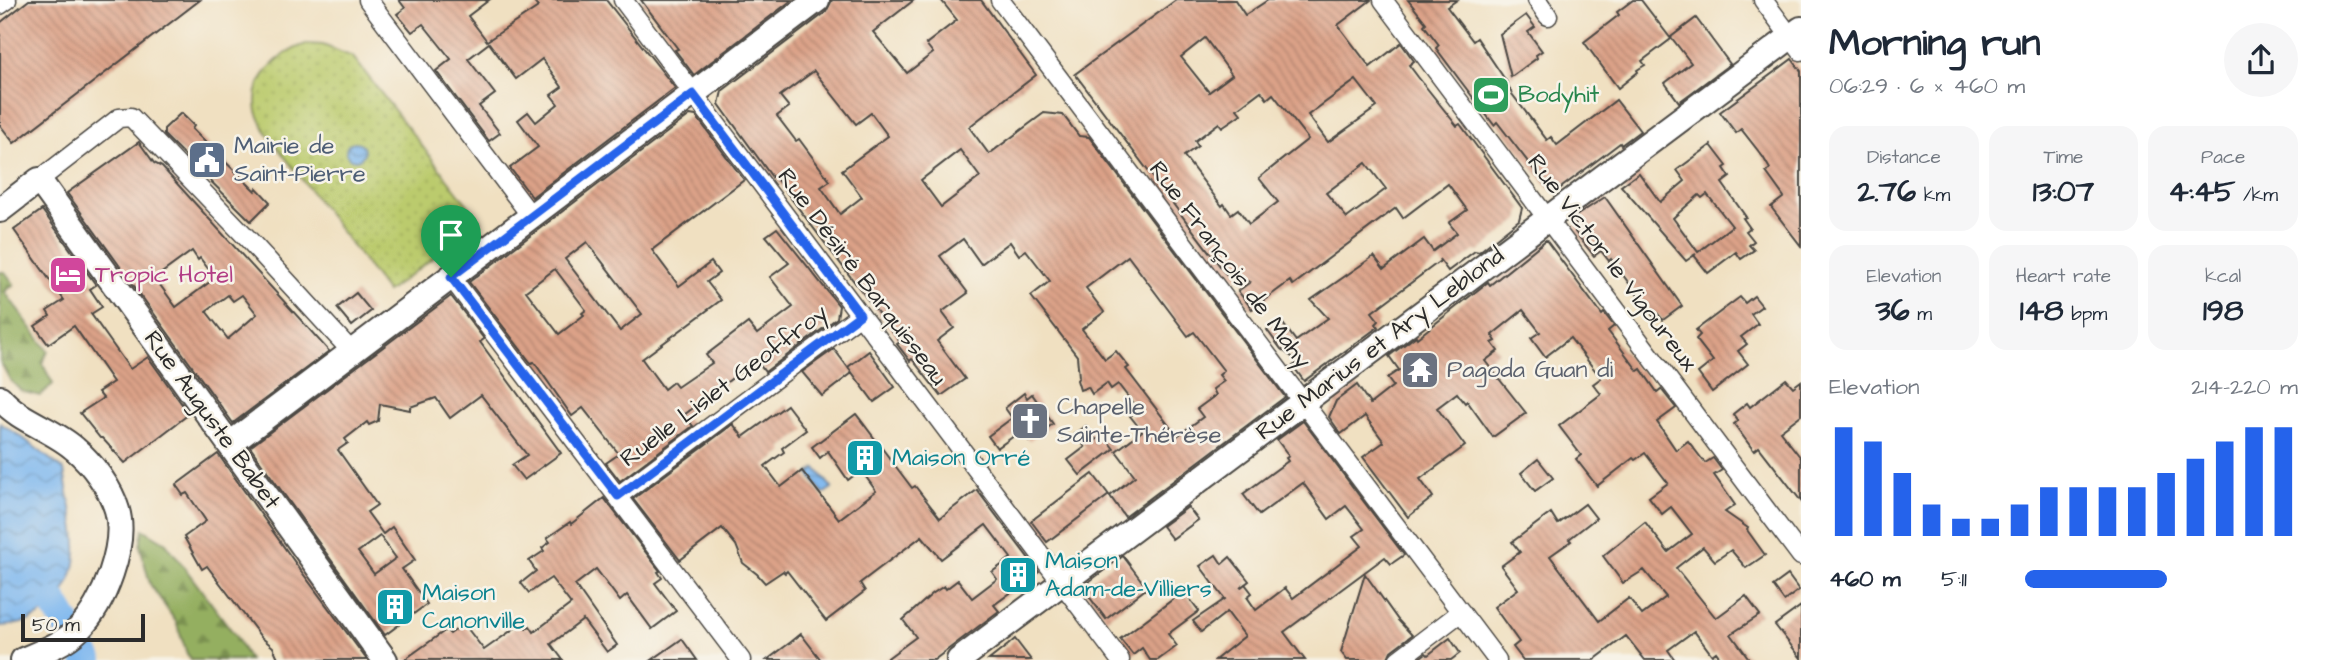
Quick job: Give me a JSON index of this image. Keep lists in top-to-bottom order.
{
  "streets": {
    "street": [
      "Rue Victor le Vigoureux",
      "Rue François de Mahy",
      "Rue Désiré Barquisseau",
      "Rue Marius et Ary Leblond",
      "Ruelle Lislet Geoffroy",
      "Rue Auguste Babet"
    ]
  },
  "crossings": [
    ["Rue Victor le Vigoureux", "Rue Marius et Ary Leblond"],
    ["Rue François de Mahy", "Rue Marius et Ary Leblond"],
    ["Rue Désiré Barquisseau", "Rue Marius et Ary Leblond"],
    ["Rue Désiré Barquisseau", "Ruelle Lislet Geoffroy"]
  ],
  "places": {
    "sports": ["Bodyhit"],
    "public building": ["Mairie de Saint-Pierre"],
    "hotel": ["Tropic Hotel"],
    "temple": ["Pagoda Guan di"],
    "church": ["Chapelle Sainte-Thérèse"],
    "building": ["Maison Orré", "Maison Adam-de-Villiers", "Maison Canonville"]
  },
  "scale_bar": "50 m",
  "page": {
    "heading": ["Morning run", "06:29 · 6 × 460 m"],
    "stats": [
      ["Distance", "2.76 km"],
      ["Time", "13:07"],
      ["Pace", "4:45 /km"],
      ["Elevation", "36 m"],
      ["Heart rate", "148 bpm"],
      ["kcal", "198"]
    ],
    "chart": ["Elevation", "214–220 m"],
    "list": [
      {
        "name": "460 m",
        "note": "5:11"
      }
    ],
    "scale": "50 m"
  }
}
